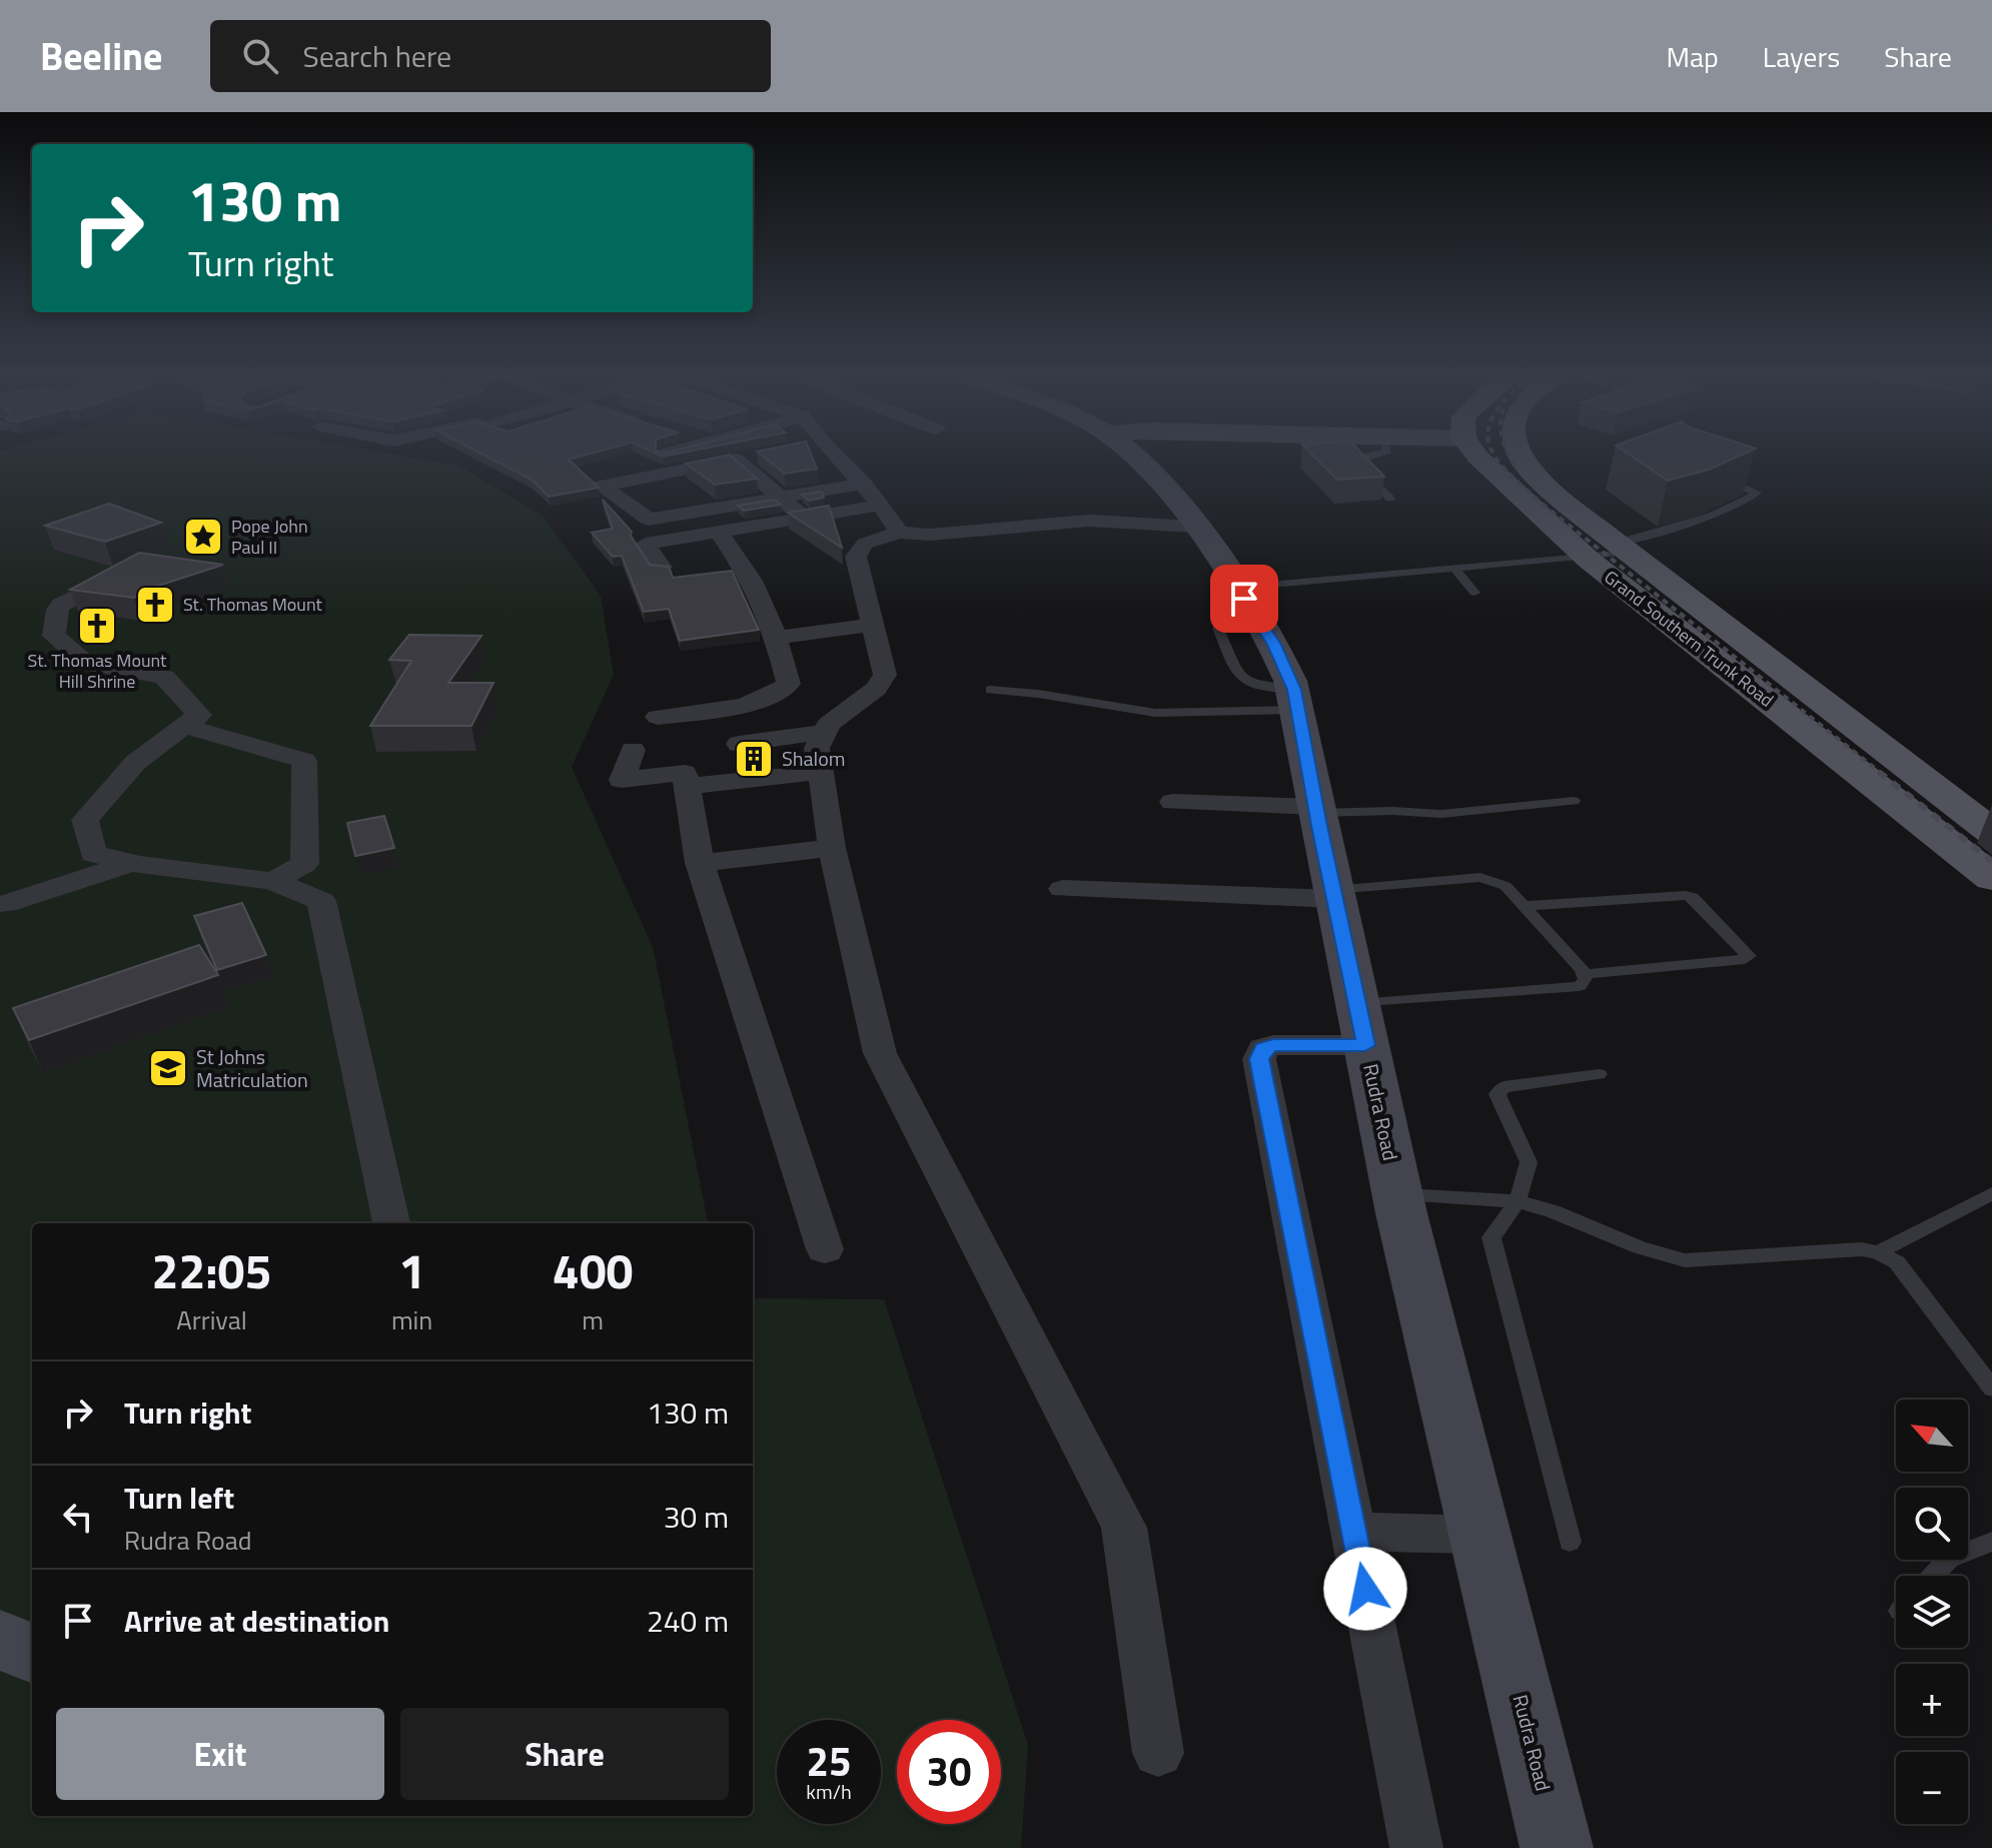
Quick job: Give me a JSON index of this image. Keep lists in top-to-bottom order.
{
  "streets": {
    "main road": ["Grand Southern Trunk Road"],
    "street": ["Rudra Road"]
  },
  "places": {
    "place": ["Pope John Paul II"],
    "church": ["St. Thomas Mount", "St. Thomas Mount Hill Shrine"],
    "building": ["Shalom"],
    "school or university": ["St Johns Matriculation"]
  },
  "north": "top left",
  "page": {
    "header": "Beeline",
    "search": "Search here",
    "nav": ["Map", "Layers", "Share"],
    "turn": ["130 m", "Turn right"],
    "eta": [
      "22:05",
      "Arrival",
      "1",
      "min",
      "400",
      "m"
    ],
    "list": [
      {
        "name": "Turn right",
        "value": "130 m"
      },
      {
        "name": "Turn left",
        "note": "Rudra Road",
        "value": "30 m"
      },
      {
        "name": "Arrive at destination",
        "value": "240 m"
      }
    ],
    "map_buttons": ["+", "−"],
    "buttons": ["Exit", "Share"],
    "speed": "25 km/h",
    "limit": "30"
  }
}
